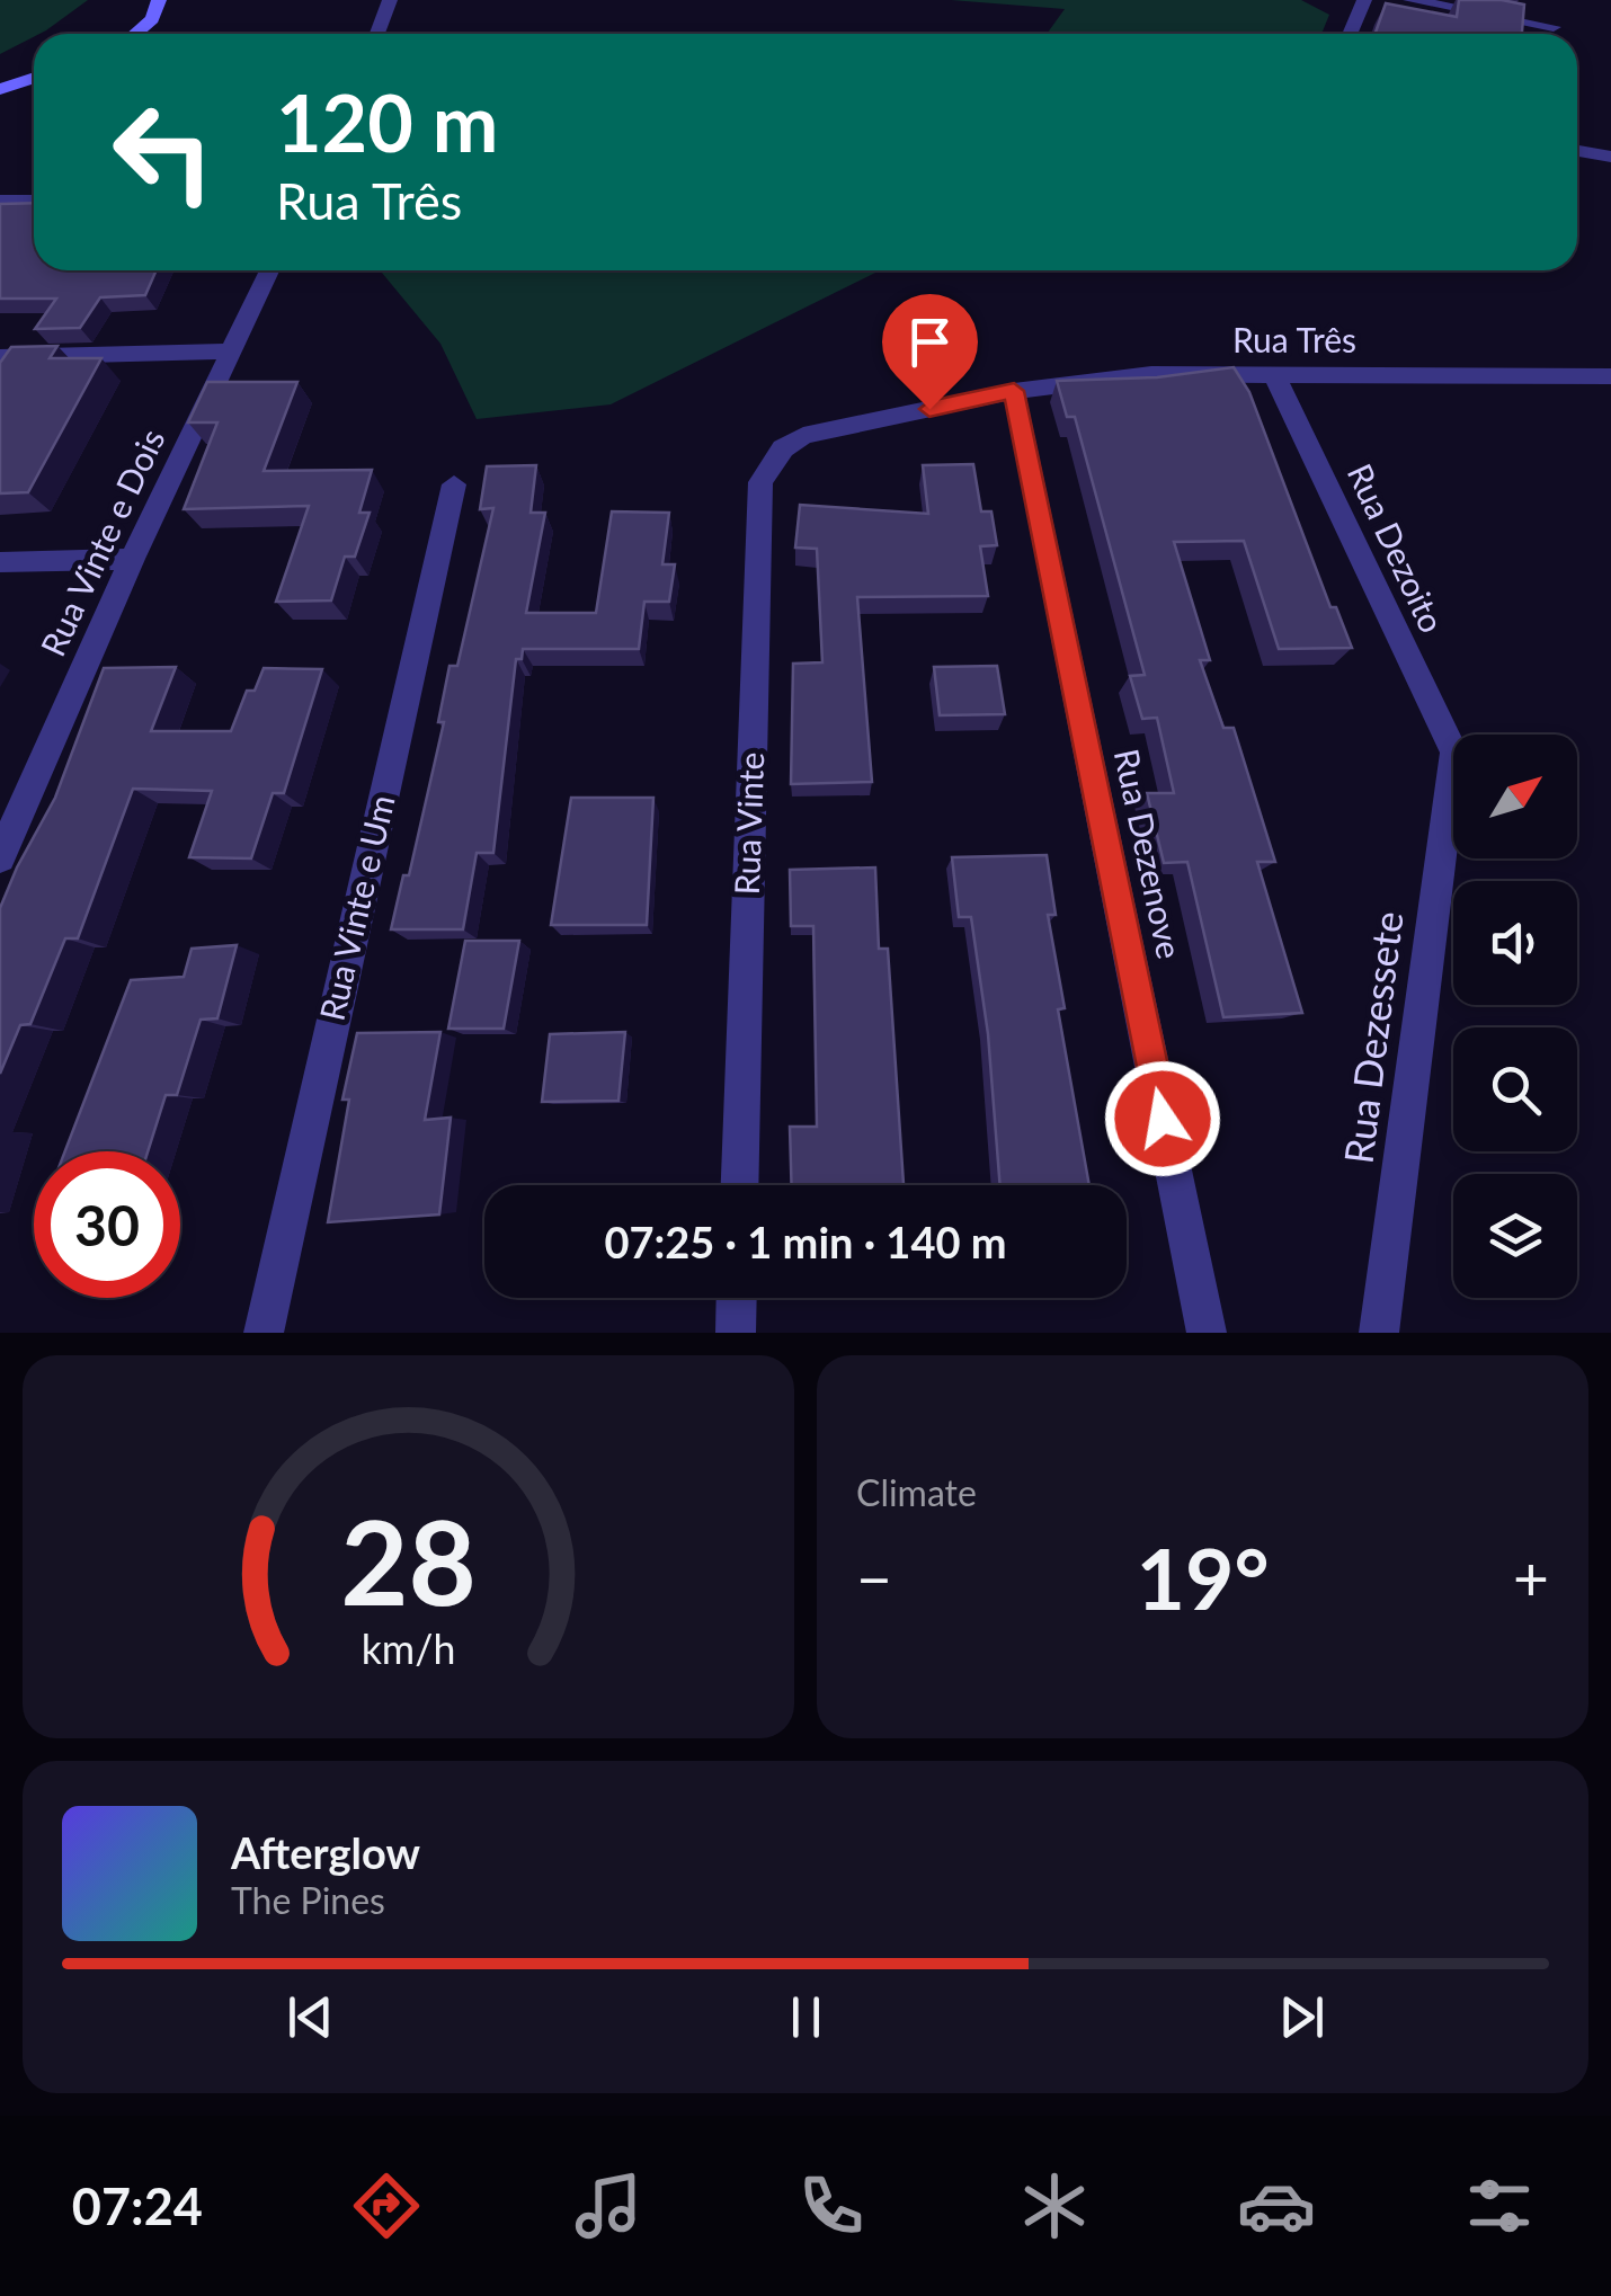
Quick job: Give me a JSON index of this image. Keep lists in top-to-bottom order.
{
  "streets": {
    "street": [
      "Rua Três",
      "Rua Vinte e Dois",
      "Rua Dezoito",
      "Rua Vinte",
      "Rua Dezenove",
      "Rua Vinte e Um",
      "Rua Dezessete"
    ]
  },
  "crossings": [
    ["Rua Três", "Rua Dezoito"],
    ["Rua Três", "Rua Vinte"],
    ["Rua Três", "Rua Dezenove"],
    ["Rua Dezoito", "Rua Dezessete"]
  ],
  "north": "top right",
  "page": {
    "turn": ["120 m", "Rua Três"],
    "limit": "30",
    "trip": "07:25 · 1 min · 140 m",
    "tile": "Climate",
    "heat": ["−", "19°", "+"],
    "song": ["Afterglow", "The Pines"],
    "tabs": "07:24",
    "gauge": ["28", "km/h"]
  }
}
